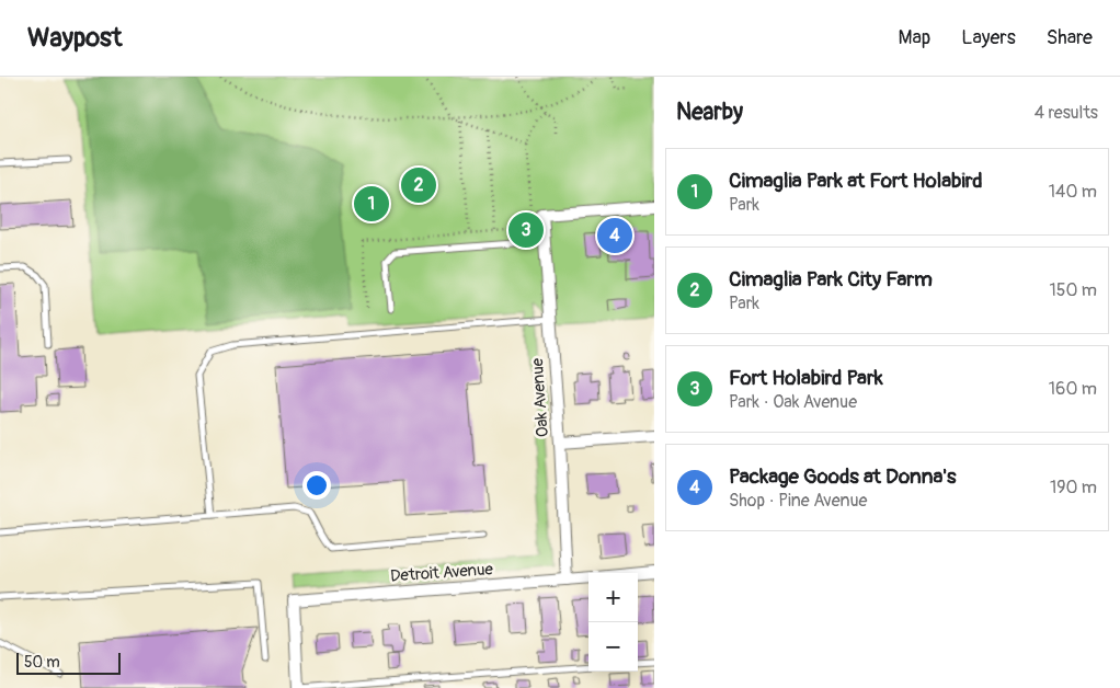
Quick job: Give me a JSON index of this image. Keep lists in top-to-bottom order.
{
  "streets": {
    "street": ["Oak Avenue", "Detroit Avenue"]
  },
  "crossings": [
    ["Oak Avenue", "Detroit Avenue"]
  ],
  "scale_bar": "50 m",
  "page": {
    "header": "Waypost",
    "nav": ["Map", "Layers", "Share"],
    "heading": ["Nearby", "4 results"],
    "list": [
      {
        "mark": "1",
        "name": "Cimaglia Park at Fort Holabird",
        "note": "Park",
        "value": "140 m"
      },
      {
        "mark": "2",
        "name": "Cimaglia Park City Farm",
        "note": "Park",
        "value": "150 m"
      },
      {
        "mark": "3",
        "name": "Fort Holabird Park",
        "note": "Park · Oak Avenue",
        "value": "160 m"
      },
      {
        "mark": "4",
        "name": "Package Goods at Donna's",
        "note": "Shop · Pine Avenue",
        "value": "190 m"
      }
    ],
    "pins": [
      "2",
      "1",
      "3",
      "4"
    ],
    "map_buttons": ["+", "−"],
    "scale": "50 m"
  }
}
